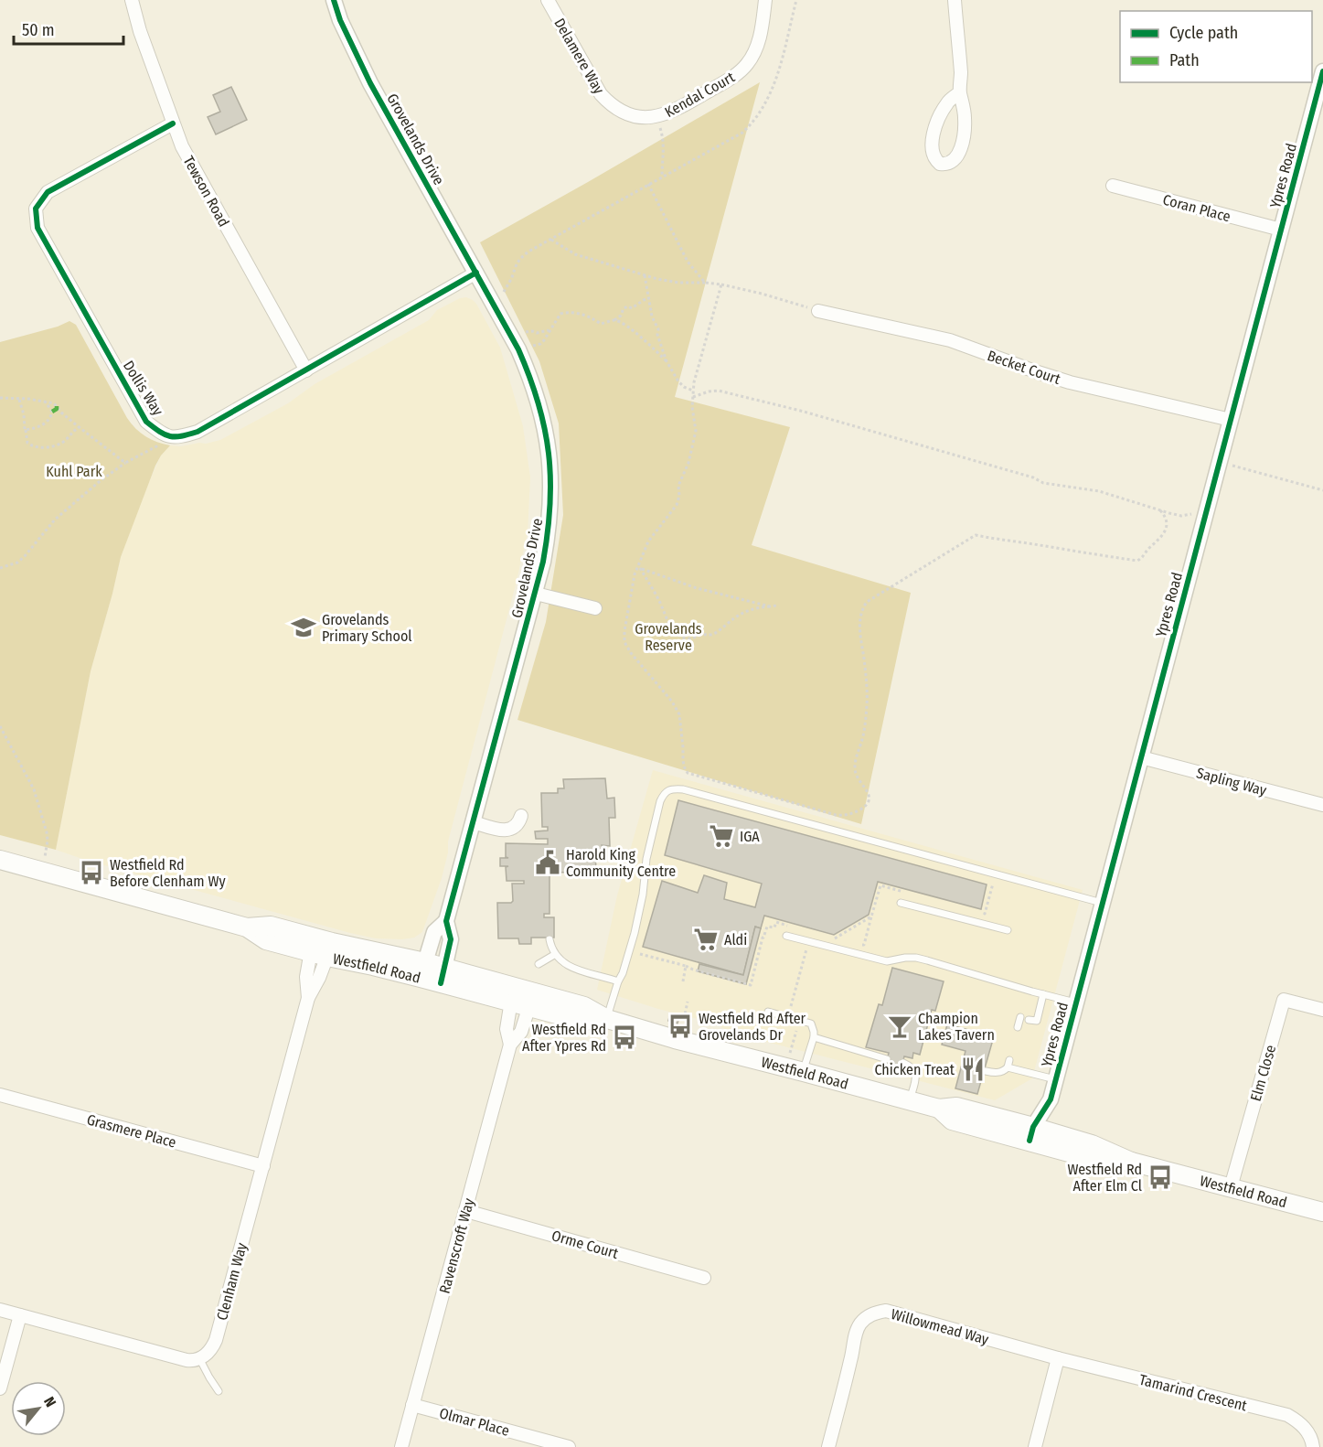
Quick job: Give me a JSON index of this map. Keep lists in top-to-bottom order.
{
  "streets": {
    "main road": ["Westfield Road"],
    "street": [
      "Delamere Way",
      "Kendal Court",
      "Grovelands Drive",
      "Ypres Road",
      "Tewson Road",
      "Coran Place",
      "Becket Court",
      "Dollis Way",
      "Sapling Way",
      "Elm Close",
      "Grasmere Place",
      "Orme Court",
      "Ravenscroft Way",
      "Clenham Way",
      "Willowmead Way",
      "Tamarind Crescent",
      "Olmar Place"
    ]
  },
  "crossings": [
    ["Delamere Way", "Kendal Court"],
    ["Grovelands Drive", "Dollis Way"],
    ["Grovelands Drive", "Westfield Road"],
    ["Ypres Road", "Coran Place"],
    ["Ypres Road", "Becket Court"],
    ["Ypres Road", "Sapling Way"],
    ["Ypres Road", "Westfield Road"],
    ["Tewson Road", "Dollis Way"],
    ["Westfield Road", "Elm Close"],
    ["Westfield Road", "Ravenscroft Way"],
    ["Westfield Road", "Clenham Way"],
    ["Grasmere Place", "Clenham Way"],
    ["Orme Court", "Ravenscroft Way"],
    ["Ravenscroft Way", "Olmar Place"],
    ["Willowmead Way", "Tamarind Crescent"]
  ],
  "parks": ["Kuhl Park", "Grovelands Reserve"],
  "places": {
    "school or university": ["Grovelands Primary School"],
    "supermarket": ["IGA", "Aldi"],
    "public building": ["Harold King Community Centre"],
    "bus stop": [
      "Westfield Rd Before Clenham Wy",
      "Westfield Rd After Grovelands Dr",
      "Westfield Rd After Ypres Rd",
      "Westfield Rd After Elm Cl"
    ],
    "bar": ["Champion Lakes Tavern"],
    "restaurant": ["Chicken Treat"]
  },
  "legend": ["Cycle path", "Path"],
  "scale_bar": "50 m",
  "north": "top right"
}
